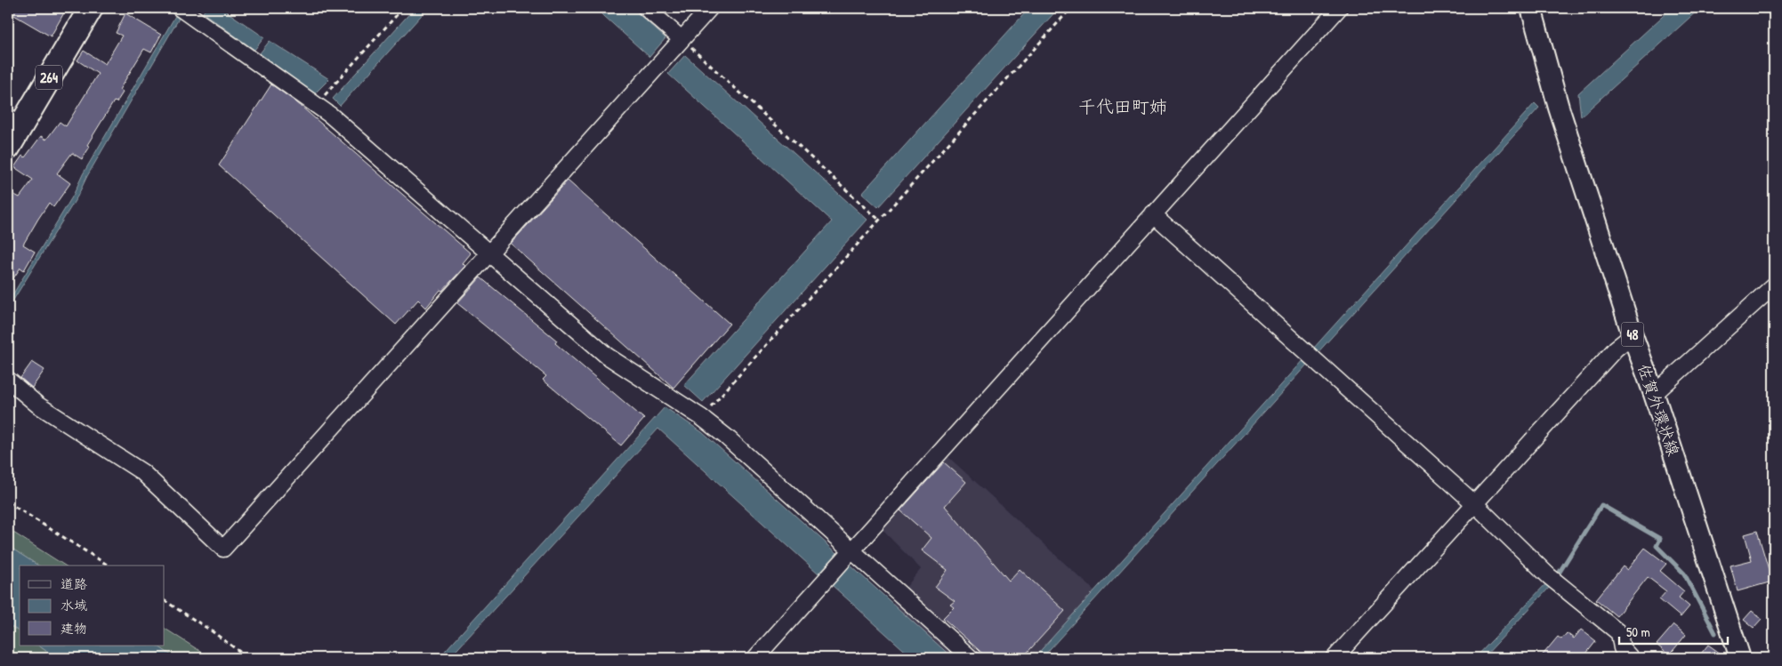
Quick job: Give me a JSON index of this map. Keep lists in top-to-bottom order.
{
  "streets": {
    "highway": ["264"],
    "main road": ["48", "佐賀外環状線"]
  },
  "districts": ["千代田町姉"],
  "legend": ["道路", "水域", "建物"],
  "scale_bar": "50 m"
}
